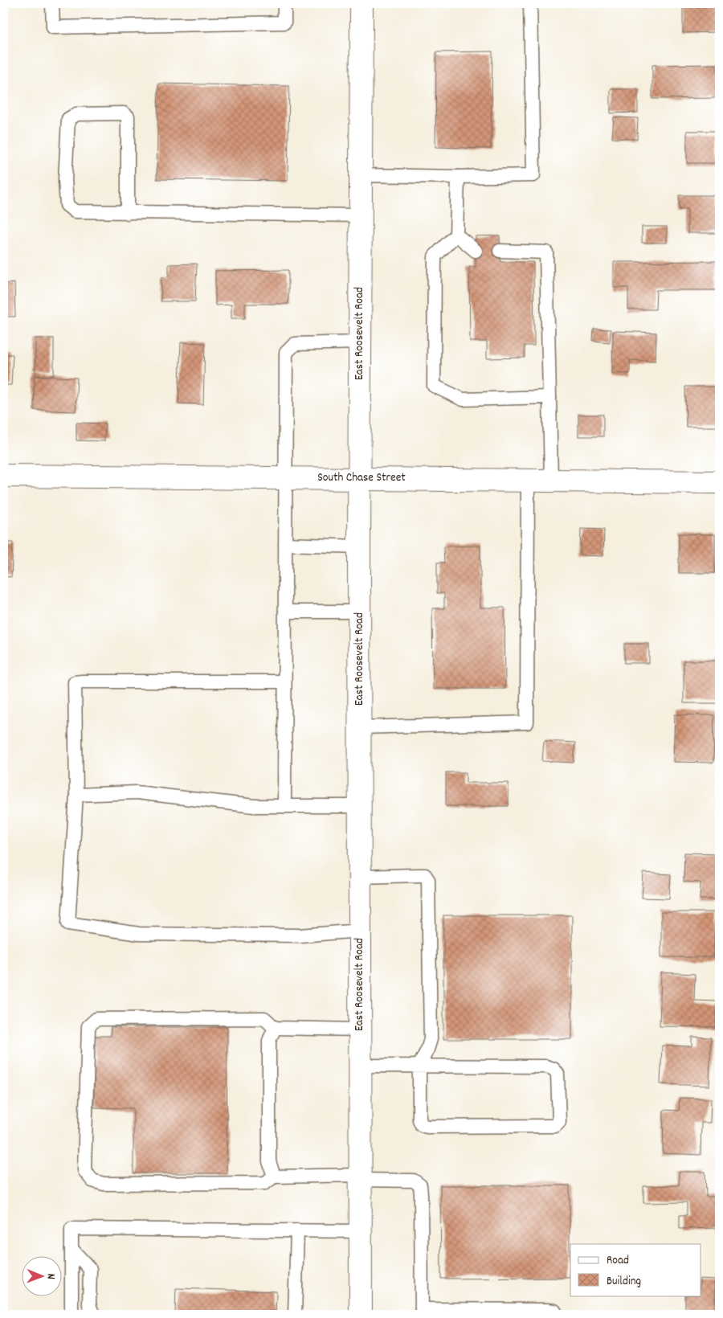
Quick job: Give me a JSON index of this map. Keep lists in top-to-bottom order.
{
  "streets": {
    "main road": ["East Roosevelt Road", "South Chase Street"]
  },
  "crossings": [
    ["East Roosevelt Road", "South Chase Street"]
  ],
  "legend": ["Road", "Building"],
  "north": "right"
}
